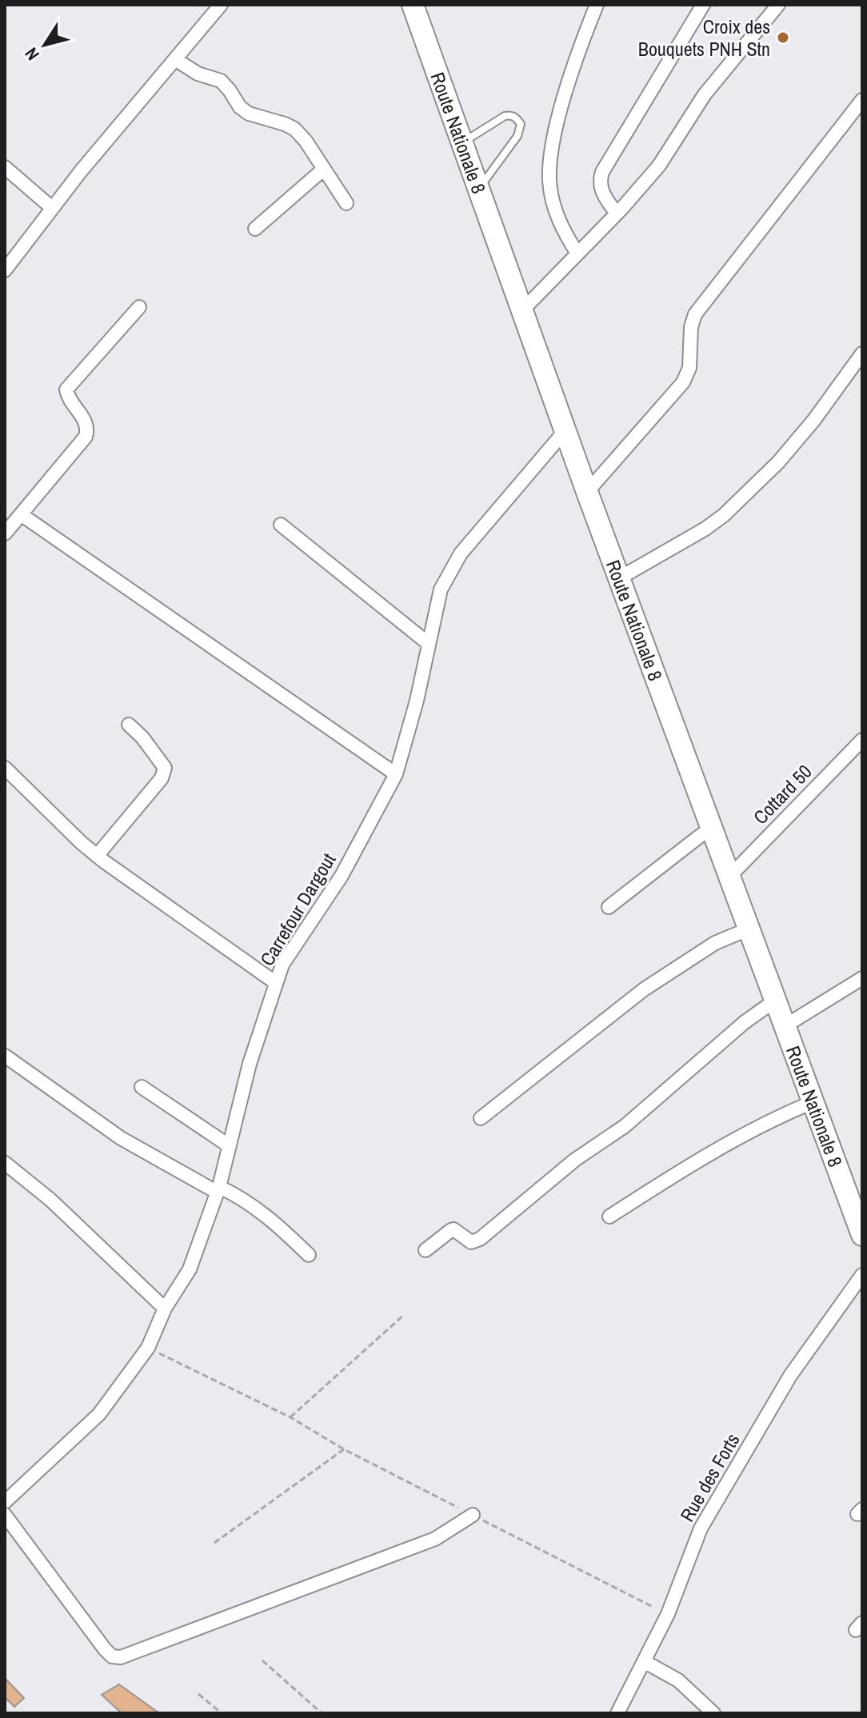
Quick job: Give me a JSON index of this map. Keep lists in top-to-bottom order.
{
  "streets": {
    "main road": ["Route Nationale 8"],
    "street": ["Cottard 50", "Carrefour Dargout", "Rue des Forts"]
  },
  "crossings": [
    ["Route Nationale 8", "Cottard 50"],
    ["Route Nationale 8", "Carrefour Dargout"]
  ],
  "places": ["Croix des Bouquets PNH Stn"],
  "north": "bottom left"
}
